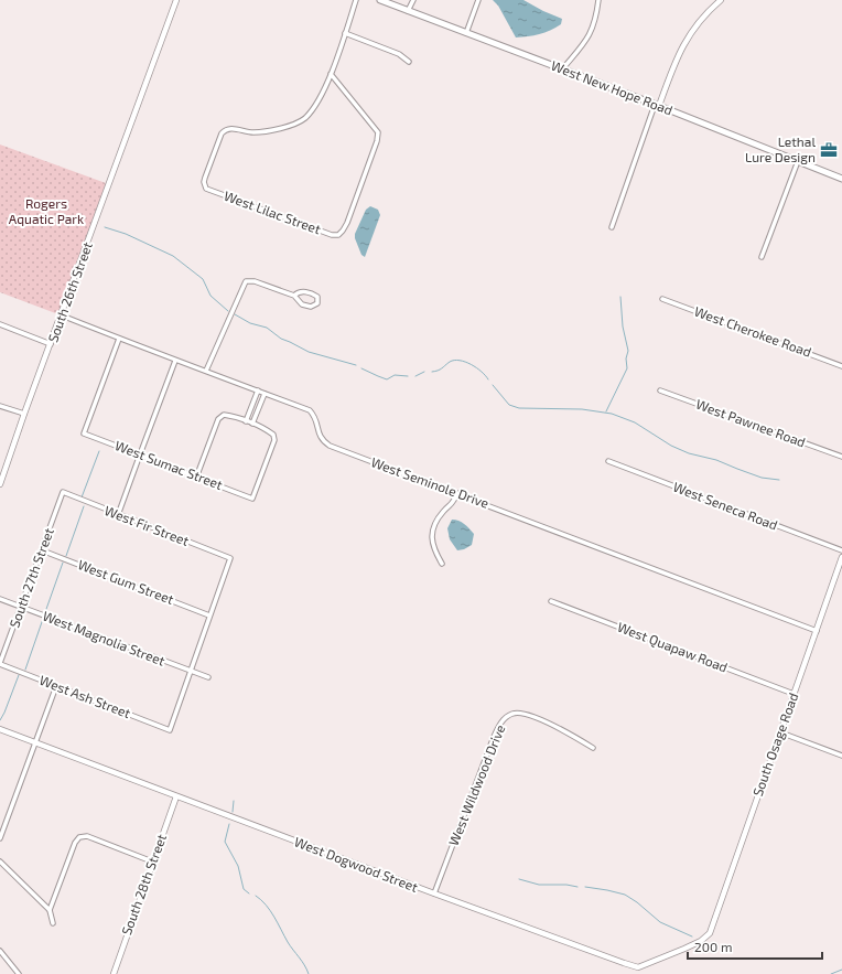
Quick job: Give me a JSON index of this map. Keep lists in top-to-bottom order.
{
  "streets": {
    "main road": ["West New Hope Road"],
    "street": [
      "West Lilac Street",
      "South 26th Street",
      "West Cherokee Road",
      "West Pawnee Road",
      "West Sumac Street",
      "West Seminole Drive",
      "West Seneca Road",
      "West Fir Street",
      "South 27th Street",
      "West Gum Street",
      "West Magnolia Street",
      "West Quapaw Road",
      "West Ash Street",
      "South Osage Road",
      "West Wildwood Drive",
      "West Dogwood Street",
      "South 28th Street"
    ]
  },
  "crossings": [
    ["South 26th Street", "West Seminole Drive"],
    ["West Sumac Street", "West Seminole Drive"],
    ["West Seminole Drive", "South Osage Road"],
    ["West Fir Street", "South 27th Street"],
    ["West Fir Street", "West Gum Street"],
    ["South 27th Street", "West Gum Street"],
    ["South 27th Street", "West Magnolia Street"],
    ["South 27th Street", "West Ash Street"],
    ["West Magnolia Street", "West Ash Street"],
    ["West Quapaw Road", "South Osage Road"],
    ["South Osage Road", "West Dogwood Street"],
    ["West Wildwood Drive", "West Dogwood Street"],
    ["West Dogwood Street", "South 28th Street"]
  ],
  "parks": ["Rogers Aquatic Park"],
  "places": {
    "office": ["Lethal Lure Design"]
  },
  "scale_bar": "200 m"
}
